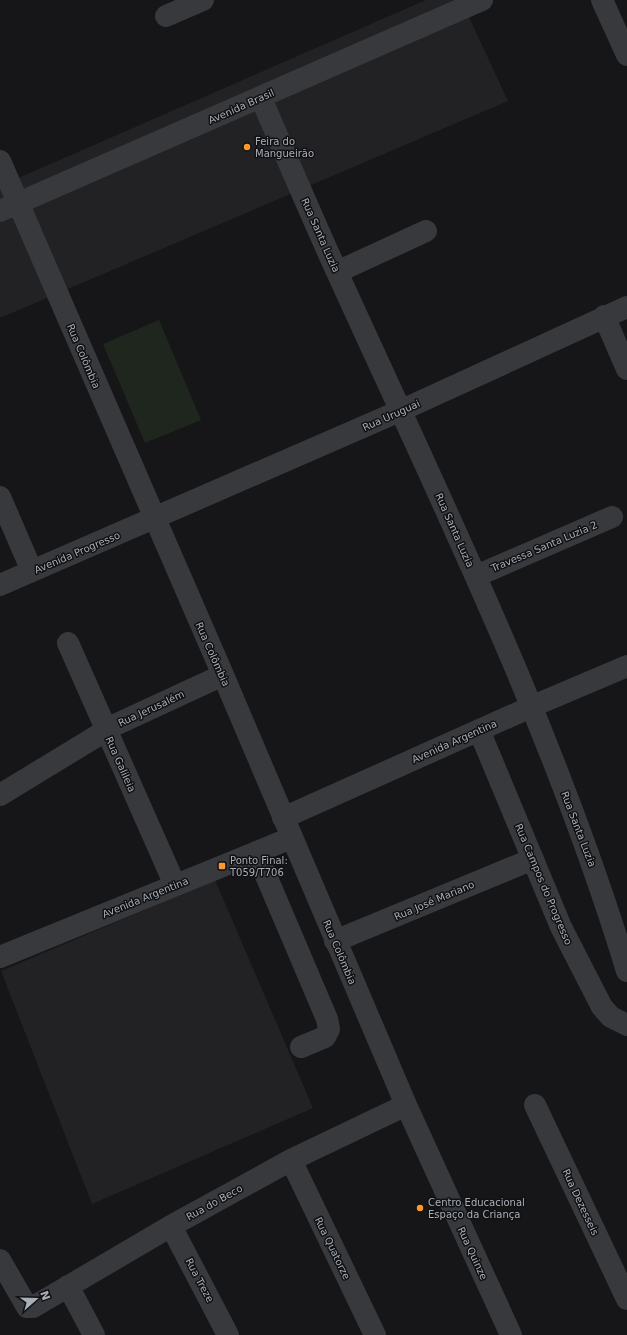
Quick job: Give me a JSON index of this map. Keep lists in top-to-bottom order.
{
  "streets": {
    "street": [
      "Avenida Brasil",
      "Rua Santa Luzia",
      "Rua Colômbia",
      "Rua Uruguai",
      "Travessa Santa Luzia 2",
      "Avenida Progresso",
      "Rua Jerusalém",
      "Avenida Argentina",
      "Rua Galileia",
      "Rua Campos do Progresso",
      "Rua José Mariano",
      "Rua do Beco",
      "Rua Dezesseis",
      "Rua Quatorze",
      "Rua Quinze",
      "Rua Treze"
    ]
  },
  "crossings": [
    ["Avenida Brasil", "Rua Santa Luzia"],
    ["Avenida Brasil", "Rua Colômbia"],
    ["Rua Santa Luzia", "Rua Uruguai"],
    ["Rua Santa Luzia", "Travessa Santa Luzia 2"],
    ["Rua Santa Luzia", "Avenida Argentina"],
    ["Rua Colômbia", "Rua Uruguai"],
    ["Rua Colômbia", "Avenida Progresso"],
    ["Rua Colômbia", "Rua Jerusalém"],
    ["Rua Colômbia", "Avenida Argentina"],
    ["Rua Colômbia", "Rua José Mariano"],
    ["Rua Colômbia", "Rua do Beco"],
    ["Rua Colômbia", "Rua Quinze"],
    ["Rua Uruguai", "Avenida Progresso"],
    ["Rua Jerusalém", "Rua Galileia"],
    ["Avenida Argentina", "Rua Galileia"],
    ["Avenida Argentina", "Rua Campos do Progresso"],
    ["Rua Campos do Progresso", "Rua José Mariano"],
    ["Rua do Beco", "Rua Quatorze"],
    ["Rua do Beco", "Rua Quinze"],
    ["Rua do Beco", "Rua Treze"]
  ],
  "places": {
    "other": ["Feira do Mangueirão", "Centro Educacional Espaço da Criança"],
    "transit": ["Ponto Final: T059/T706"]
  },
  "north": "right"
}
